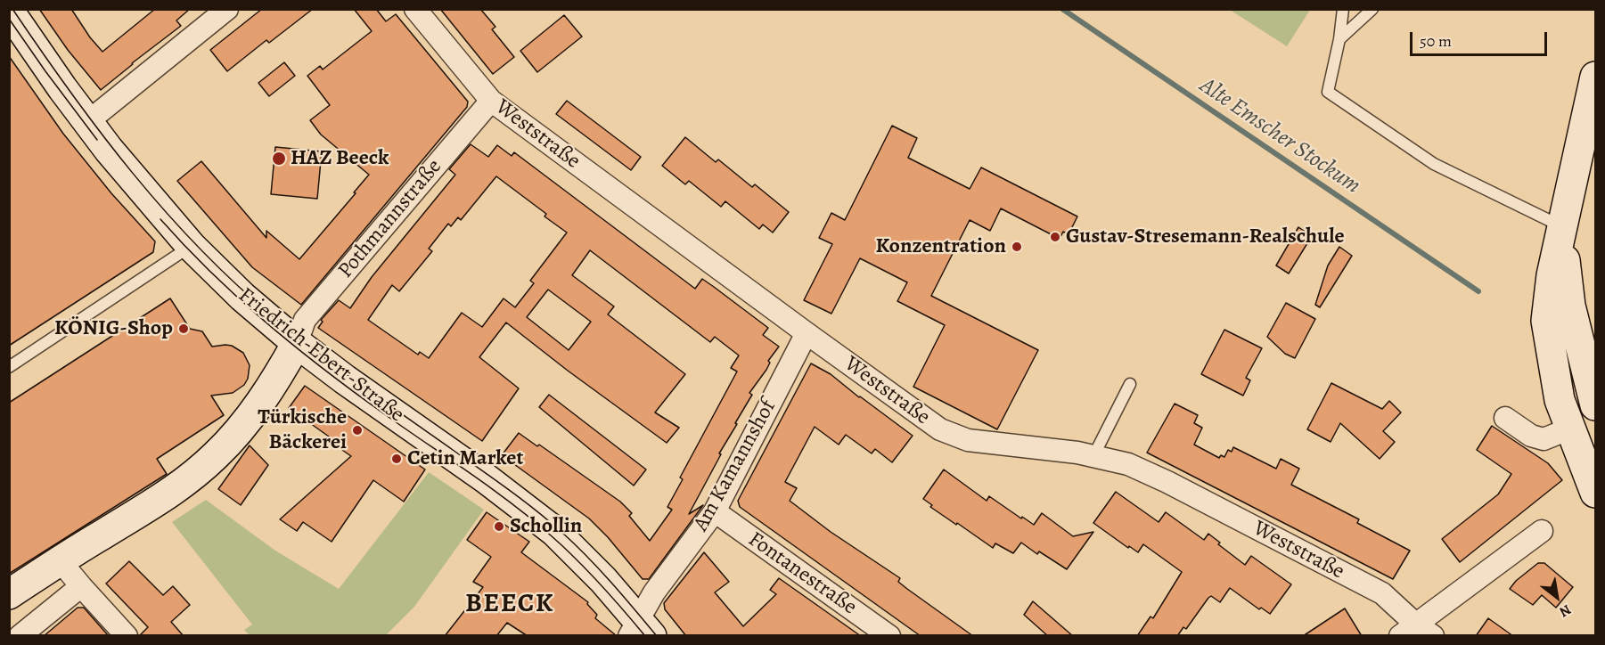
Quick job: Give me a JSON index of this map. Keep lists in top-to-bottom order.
{
  "streets": {
    "street": [
      "Weststraße",
      "Pothmannstraße",
      "Friedrich-Ebert-Straße",
      "Am Kamannshof",
      "Fontanestraße"
    ]
  },
  "crossings": [
    ["Weststraße", "Pothmannstraße"],
    ["Weststraße", "Am Kamannshof"],
    ["Pothmannstraße", "Friedrich-Ebert-Straße"],
    ["Friedrich-Ebert-Straße", "Am Kamannshof"],
    ["Am Kamannshof", "Fontanestraße"]
  ],
  "districts": ["BEECK"],
  "water": ["Alte Emscher Stockum"],
  "places": [
    "HAZ Beeck",
    "Gustav-Stresemann-Realschule",
    "Konzentration",
    "KÖNIG-Shop",
    "Türkische Bäckerei",
    "Cetin Market",
    "Schollin"
  ],
  "scale_bar": "50 m",
  "north": "bottom right"
}
